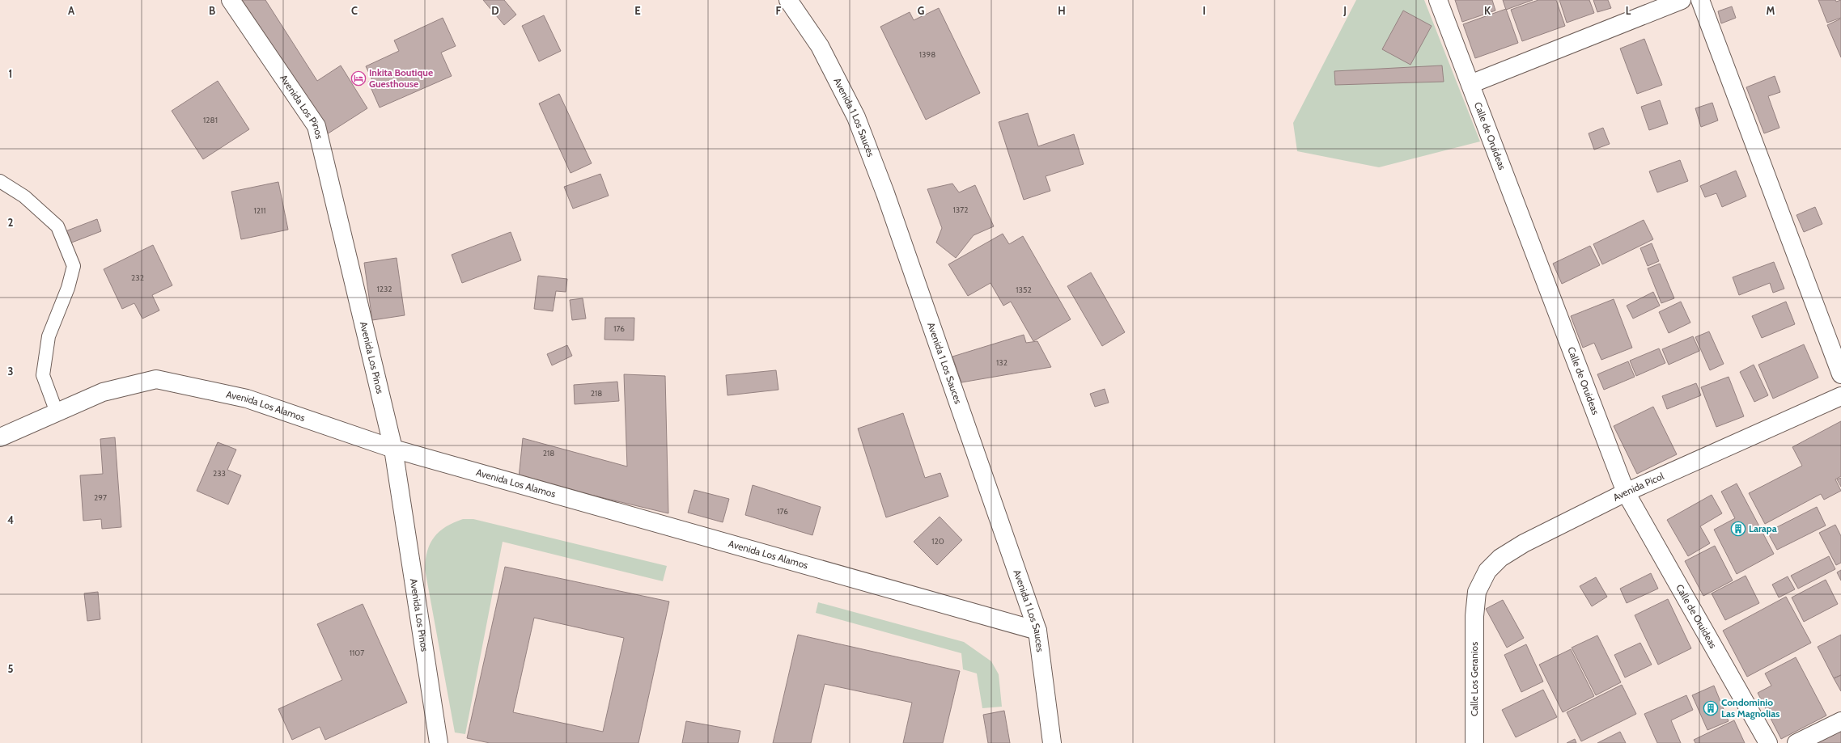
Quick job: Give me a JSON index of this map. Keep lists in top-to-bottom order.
{
  "streets": {
    "street": [
      "Avenida Los Pinos",
      "Avenida 1 Los Sauces",
      "Calle de Oruideas",
      "Avenida Los Alamos",
      "Avenida Picol",
      "Calle Los Geranios"
    ]
  },
  "crossings": [
    ["Avenida Los Pinos", "Avenida Los Alamos"],
    ["Avenida 1 Los Sauces", "Avenida Los Alamos"],
    ["Calle de Oruideas", "Avenida Picol"],
    ["Avenida Picol", "Calle Los Geranios"]
  ],
  "places": {
    "hotel": ["Inkita Boutique Guesthouse"],
    "building": ["Larapa", "Condominio Las Magnolias"]
  },
  "house_numbers": [
    "1398",
    "1281",
    "1372",
    "1211",
    "232",
    "1232",
    "1352",
    "176",
    "132",
    "218",
    "218",
    "233",
    "297",
    "176",
    "120",
    "1107"
  ],
  "grid": {
    "columns": [
      "A",
      "B",
      "C",
      "D",
      "E",
      "F",
      "G",
      "H",
      "I",
      "J",
      "K",
      "L",
      "M"
    ],
    "rows": [
      "1",
      "2",
      "3",
      "4",
      "5"
    ]
  }
}
